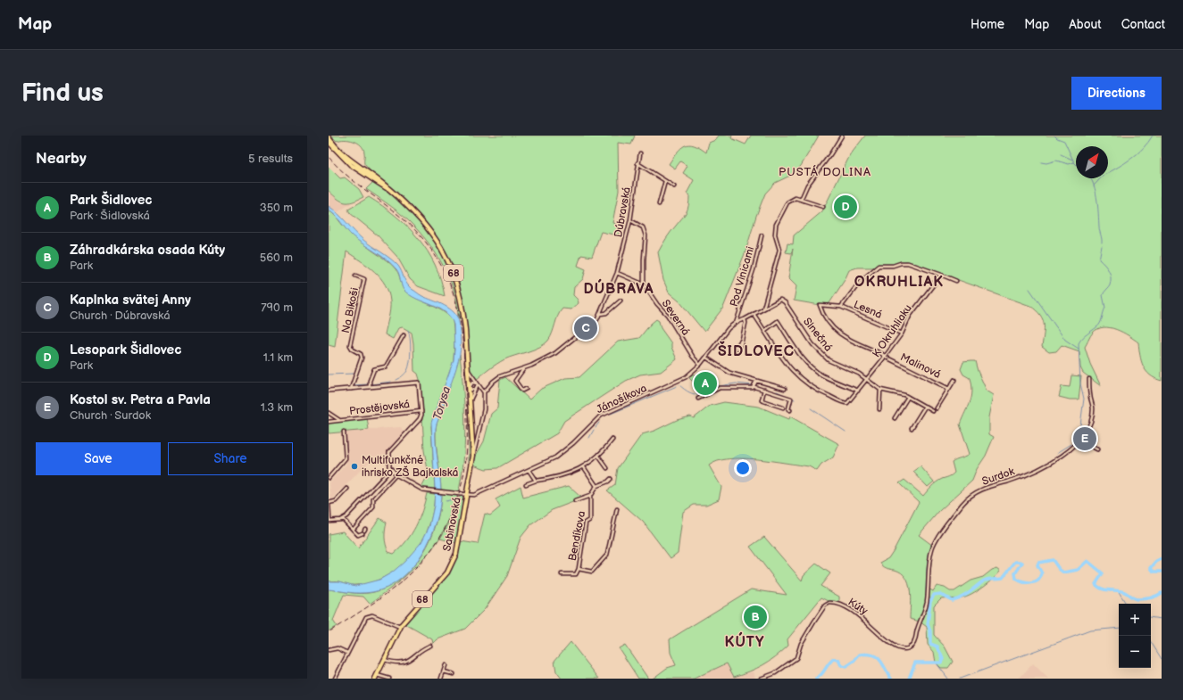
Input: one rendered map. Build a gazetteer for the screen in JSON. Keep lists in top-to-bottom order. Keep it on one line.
{"streets":{"main road":["68","Sabinovská"],"street":["Dúbravská","Pod Vinicami","Lesná","Na Bikoši","Severná","K Okruhliaku","Slnečná","Malinová","Jánošíkova","Prostějovská","Surdok","Bendíkova","Kúty"]},"crossings":[["68","Sabinovská"],["Pod Vinicami","Slnečná"],["Pod Vinicami","Jánošíkova"],["Lesná","K Okruhliaku"],["Lesná","Malinová"],["Na Bikoši","Prostějovská"],["Severná","Jánošíkova"],["K Okruhliaku","Slnečná"],["K Okruhliaku","Malinová"],["Slnečná","Jánošíkova"],["Surdok","Kúty"]],"districts":["PUSTÁ DOLINA","OKRUHLIAK","DÚBRAVA","ŠIDLOVEC","KÚTY"],"water":["Torysa"],"places":["Multifunkčné ihrisko ZŠ Bajkalská"],"north":"top right","page":{"header":"Map","nav":["Home","Map","About","Contact"],"buttons":["Directions",["Save","Share"]],"title":"Find us","heading":["Nearby","5 results"],"list":[{"mark":"A","name":"Park Šidlovec","note":"Park · Šidlovská","value":"350 m"},{"mark":"B","name":"Záhradkárska osada Kúty","note":"Park","value":"560 m"},{"mark":"C","name":"Kaplnka svätej Anny","note":"Church · Dúbravská","value":"790 m"},{"mark":"D","name":"Lesopark Šidlovec","note":"Park","value":"1.1 km"},{"mark":"E","name":"Kostol sv. Petra a Pavla","note":"Church · Surdok","value":"1.3 km"}],"pins":["D","C","A","E","B"],"map_buttons":["+","−"]}}
